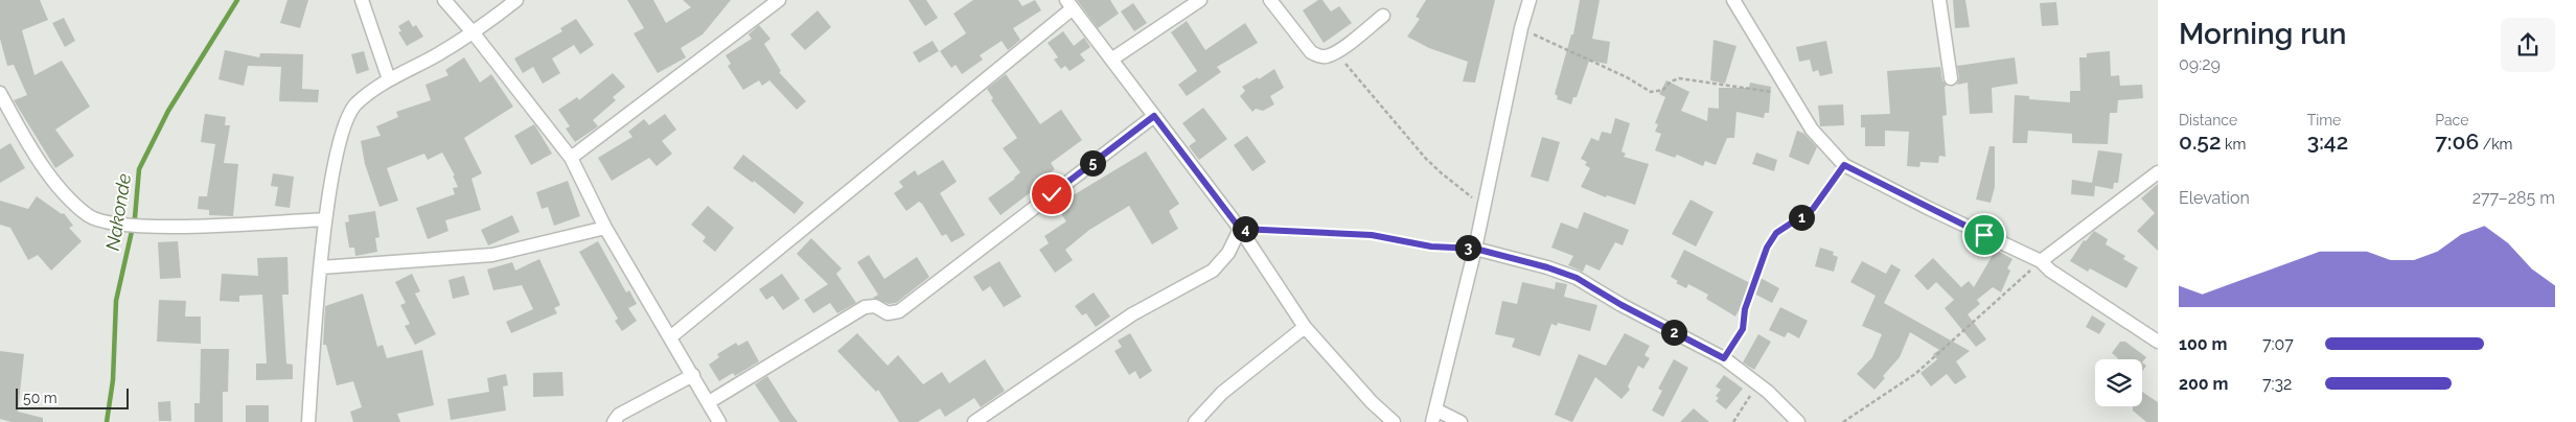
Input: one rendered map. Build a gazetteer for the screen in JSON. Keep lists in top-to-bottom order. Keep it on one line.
{"water":["Nakonde"],"scale_bar":"50 m","page":{"heading":["Morning run","09:29"],"stats":[["Distance","0.52 km"],["Time","3:42"],["Pace","7:06 /km"]],"pins":["5","1","4","3","2"],"chart":["Elevation","277–285 m"],"list":[{"name":"100 m","note":"7:07"},{"name":"200 m","note":"7:32"}],"scale":"50 m"}}
